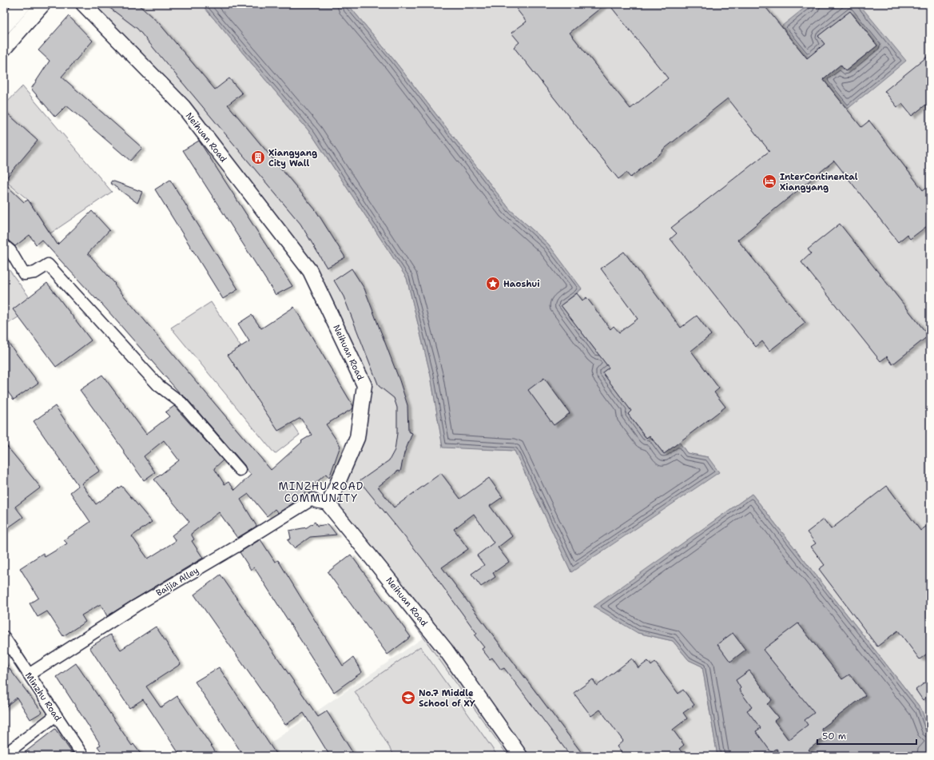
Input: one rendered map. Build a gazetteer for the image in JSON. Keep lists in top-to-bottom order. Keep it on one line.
{"streets":{"street":["Neihuan Road","Baijia Alley","Minzhu Road"]},"crossings":[["Neihuan Road","Baijia Alley"],["Baijia Alley","Minzhu Road"]],"districts":["MINZHU ROAD COMMUNITY"],"places":{"building":["Xiangyang City Wall"],"hotel":["InterContinental Xiangyang"],"place":["Haoshui"],"school or university":["No.7 Middle School of XY"]},"scale_bar":"50 m"}
